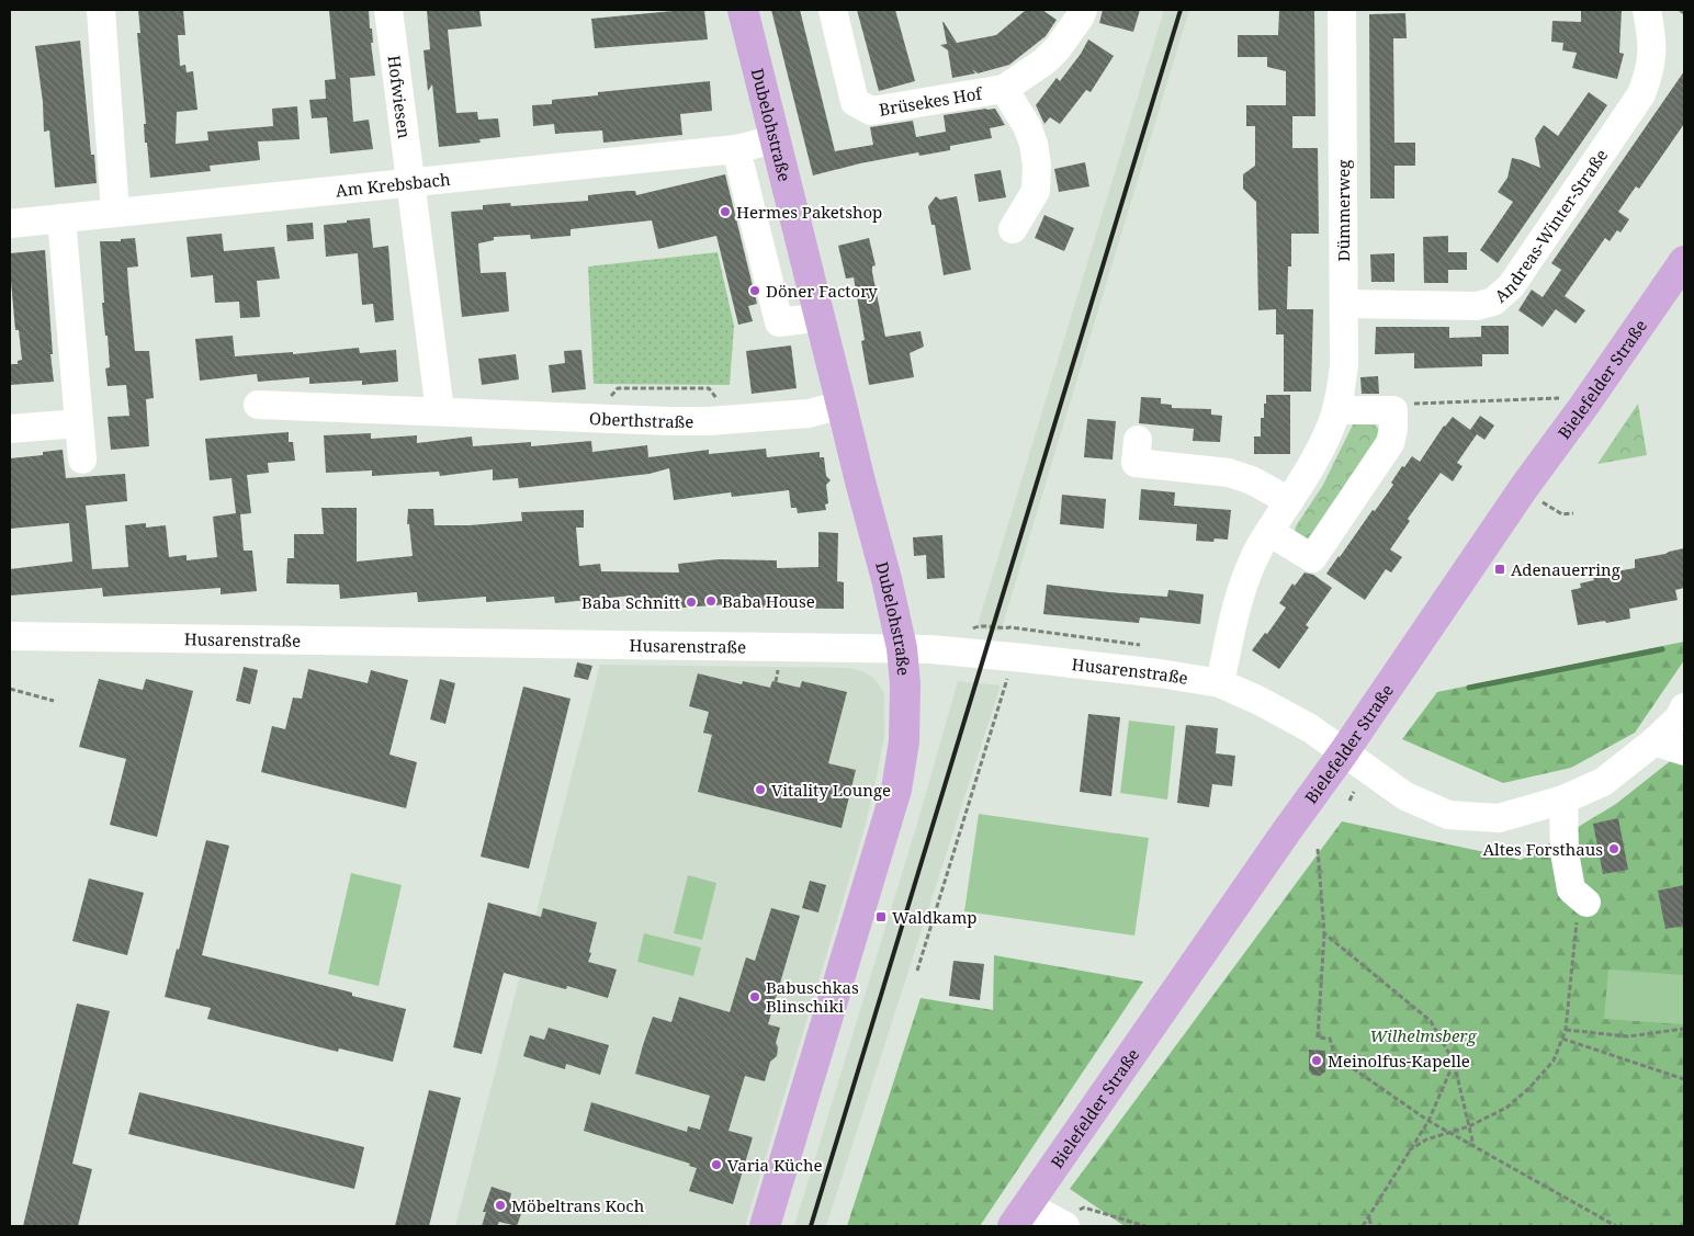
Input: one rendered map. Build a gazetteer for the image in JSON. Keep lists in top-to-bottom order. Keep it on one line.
{"streets":{"main road":["Dubelohstraße","Bielefelder Straße"],"street":["Hofwiesen","Brüsekes Hof","Am Krebsbach","Dümmerweg","Andreas-Winter-Straße","Oberthstraße","Husarenstraße"]},"crossings":[["Hofwiesen","Am Krebsbach"],["Dubelohstraße","Am Krebsbach"],["Dubelohstraße","Oberthstraße"],["Dubelohstraße","Husarenstraße"],["Dümmerweg","Andreas-Winter-Straße"],["Dümmerweg","Husarenstraße"],["Bielefelder Straße","Husarenstraße"]],"parks":["Wilhelmsberg"],"places":{"other":["Hermes Paketshop","Döner Factory","Baba House","Baba Schnitt","Vitality Lounge","Altes Forsthaus","Babuschkas Blinschiki","Meinolfus-Kapelle","Varia Küche","Möbeltrans Koch"],"transit":["Adenauerring","Waldkamp"]}}
